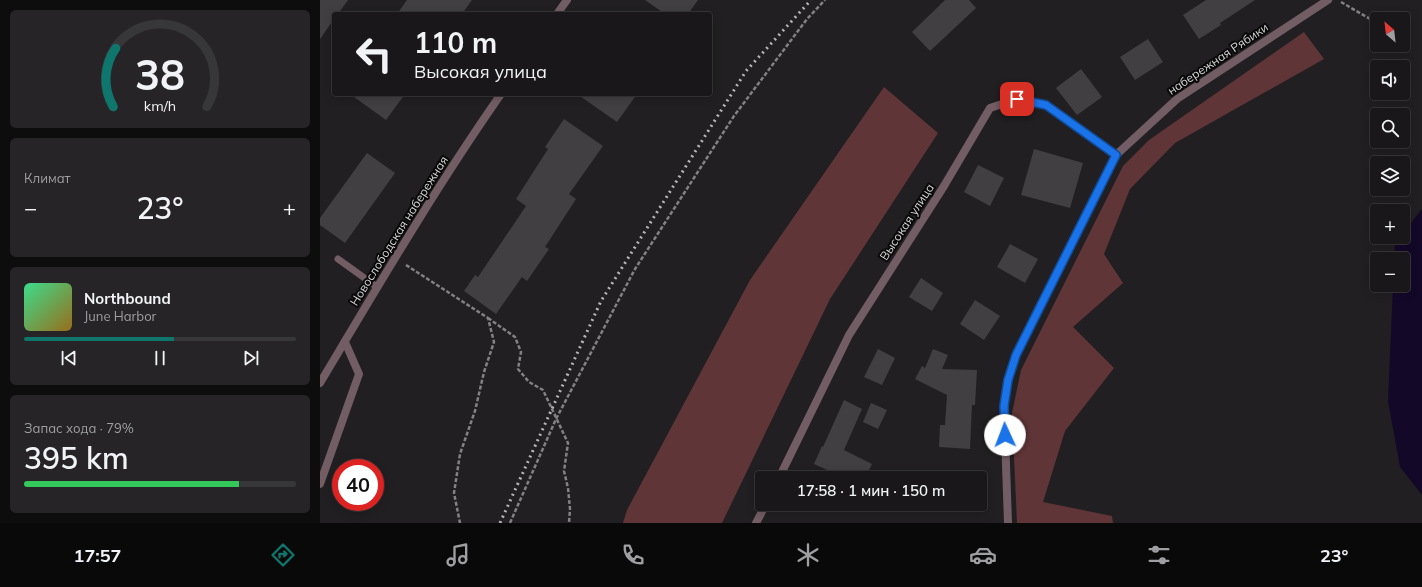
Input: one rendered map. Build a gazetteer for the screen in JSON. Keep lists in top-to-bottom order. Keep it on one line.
{"streets":{"street":["набережная Рябики","Высокая улица","Новослободская набережная"]},"crossings":[["набережная Рябики","Высокая улица"]],"north":"top left","page":{"map_buttons":["+","−"],"turn":["110 m","Высокая улица"],"tile":["Климат",["Запас хода · 79%","395 km"]],"heat":["−","23°","+"],"song":["Northbound","June Harbor"],"limit":"40","trip":"17:58 · 1 мин · 150 m","tabs":["17:57","23°"],"gauge":["38","km/h"]}}
